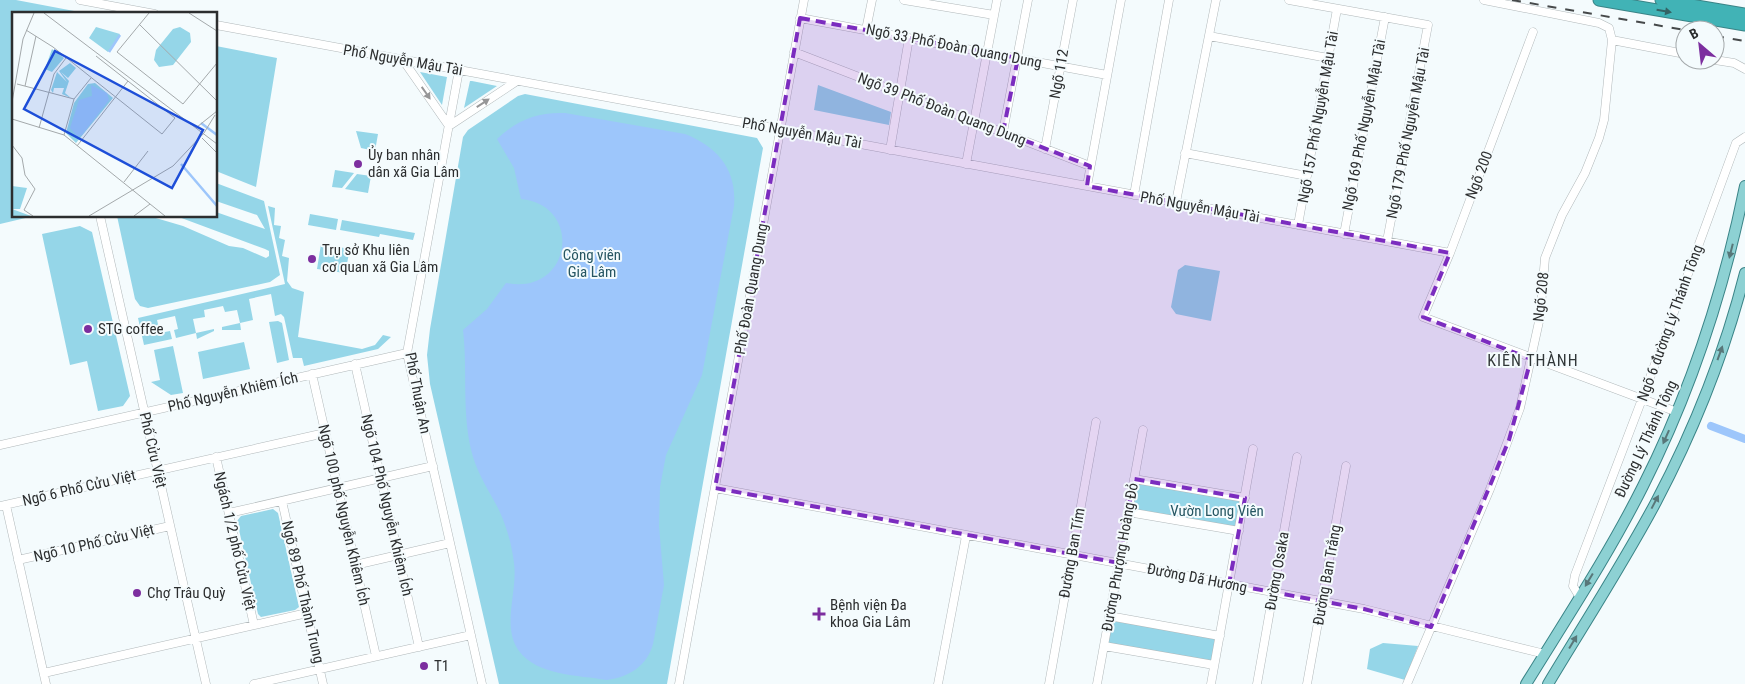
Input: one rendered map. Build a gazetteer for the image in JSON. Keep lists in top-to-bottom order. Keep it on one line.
{"streets":{"main road":["Đường Lý Thánh Tông"],"street":["Ngõ 33 Phố Đoàn Quang Dung","Phố Nguyễn Mậu Tài","Ngõ 112","Ngõ 39 Phố Đoàn Quang Dung","Ngõ 157 Phố Nguyễn Mậu Tài","Ngõ 169 Phố Nguyễn Mậu Tài","Ngõ 179 Phố Nguyễn Mậu Tài","Ngõ 200","Phố Đoàn Quang Dung","Ngõ 208","Ngõ 6 đường Lý Thánh Tông","Phố Nguyễn Khiêm Ích","Phố Thuận An","Phố Cửu Việt","Ngõ 6 Phố Cửu Việt","Ngõ 104 Phố Nguyễn Khiêm Ích","Ngõ 100 phố Nguyễn Khiêm Ích","Ngách 1/2 phố Cửu Việt","Ngõ 10 Phố Cửu Việt","Đường Ban Tím","Đường Phượng Hoàng Đỏ","Đường Osaka","Đường Ban Trắng","Đường Dã Hương","Ngõ 89 Phố Thành Trung"]},"crossings":[["Ngõ 33 Phố Đoàn Quang Dung","Ngõ 112"],["Ngõ 33 Phố Đoàn Quang Dung","Phố Đoàn Quang Dung"],["Phố Nguyễn Mậu Tài","Ngõ 157 Phố Nguyễn Mậu Tài"],["Phố Nguyễn Mậu Tài","Ngõ 169 Phố Nguyễn Mậu Tài"],["Phố Nguyễn Mậu Tài","Ngõ 179 Phố Nguyễn Mậu Tài"],["Phố Nguyễn Mậu Tài","Ngõ 200"],["Phố Nguyễn Mậu Tài","Phố Đoàn Quang Dung"],["Phố Nguyễn Mậu Tài","Phố Thuận An"],["Ngõ 112","Ngõ 39 Phố Đoàn Quang Dung"],["Ngõ 39 Phố Đoàn Quang Dung","Phố Đoàn Quang Dung"],["Ngõ 169 Phố Nguyễn Mậu Tài","Ngõ 179 Phố Nguyễn Mậu Tài"],["Ngõ 200","Ngõ 208"],["Phố Đoàn Quang Dung","Đường Dã Hương"],["Ngõ 208","Đường Dã Hương"],["Ngõ 6 đường Lý Thánh Tông","Đường Lý Thánh Tông"],["Phố Nguyễn Khiêm Ích","Phố Thuận An"],["Phố Nguyễn Khiêm Ích","Phố Cửu Việt"],["Phố Nguyễn Khiêm Ích","Ngõ 104 Phố Nguyễn Khiêm Ích"],["Phố Nguyễn Khiêm Ích","Ngõ 100 phố Nguyễn Khiêm Ích"],["Đường Lý Thánh Tông","Đường Dã Hương"],["Phố Cửu Việt","Ngõ 6 Phố Cửu Việt"],["Phố Cửu Việt","Ngõ 10 Phố Cửu Việt"],["Ngõ 6 Phố Cửu Việt","Ngõ 100 phố Nguyễn Khiêm Ích"],["Ngõ 6 Phố Cửu Việt","Ngách 1/2 phố Cửu Việt"],["Đường Ban Tím","Đường Dã Hương"],["Đường Phượng Hoàng Đỏ","Đường Dã Hương"],["Đường Osaka","Đường Dã Hương"],["Đường Ban Trắng","Đường Dã Hương"]],"districts":["KIÊN THÀNH"],"parks":["Công viên Gia Lâm","Vườn Long Viên"],"places":{"other":["Ủy ban nhân dân xã Gia Lâm","Trụ sở Khu liên cơ quan xã Gia Lâm","STG coffee","Chợ Trâu Quỳ","T1"],"health":["Bệnh viện Đa khoa Gia Lâm"]},"north":"top left"}
